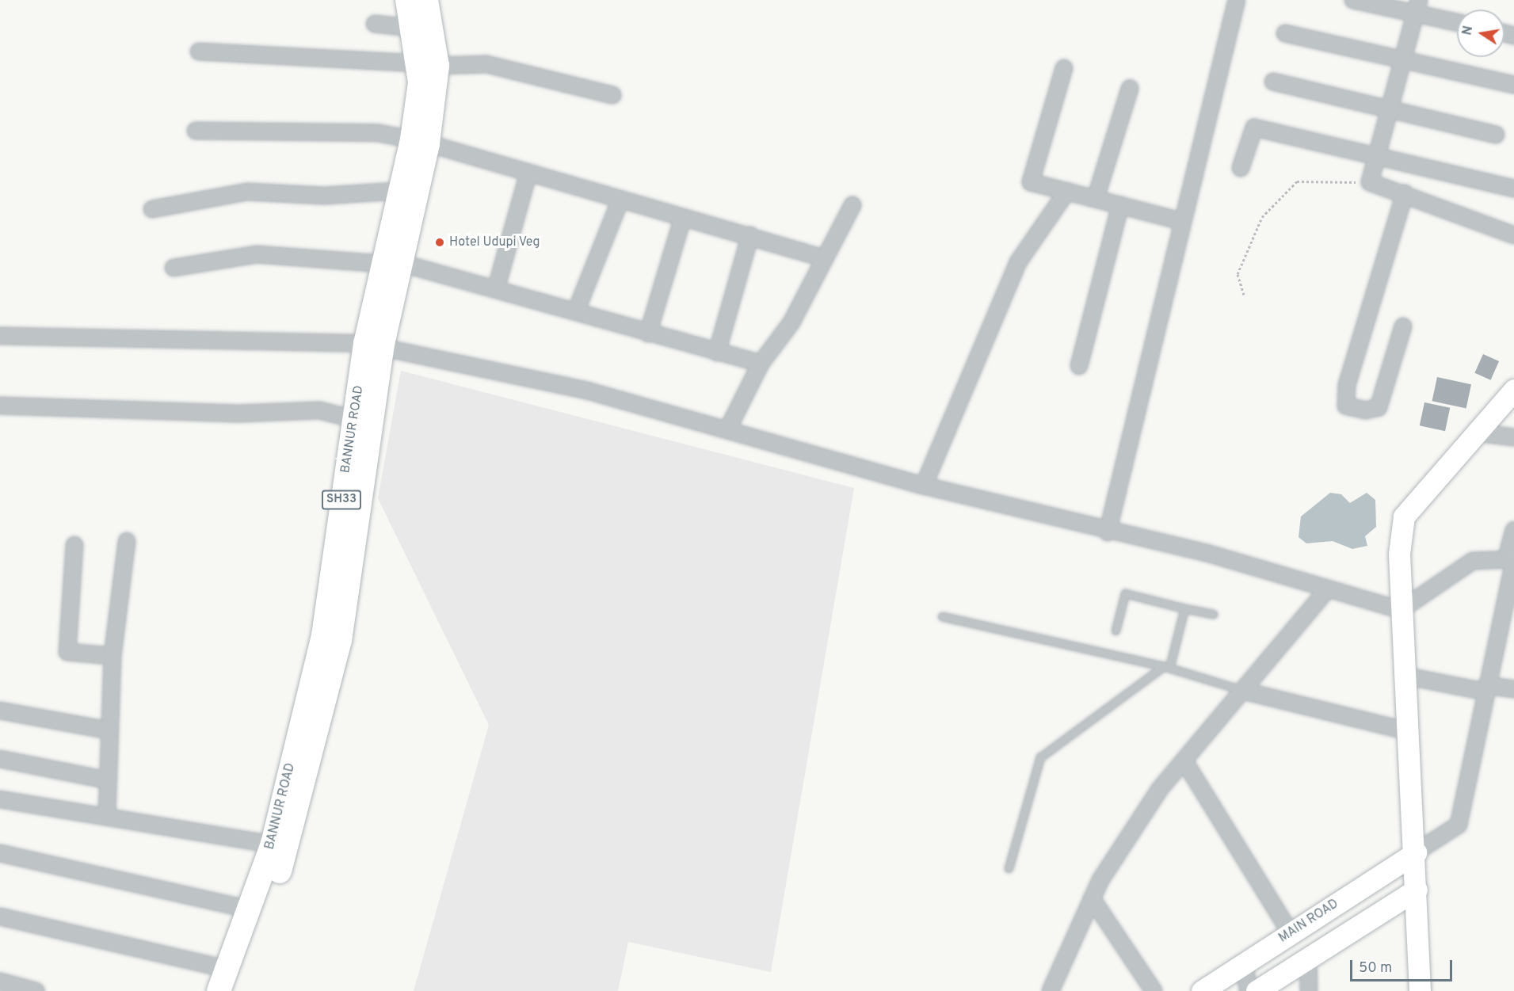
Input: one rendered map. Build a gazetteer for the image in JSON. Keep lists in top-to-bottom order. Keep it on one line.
{"streets":{"main road":["BANNUR ROAD","SH33"],"street":["MAIN ROAD"]},"places":["Hotel Udupi Veg"],"scale_bar":"50 m","north":"left"}
